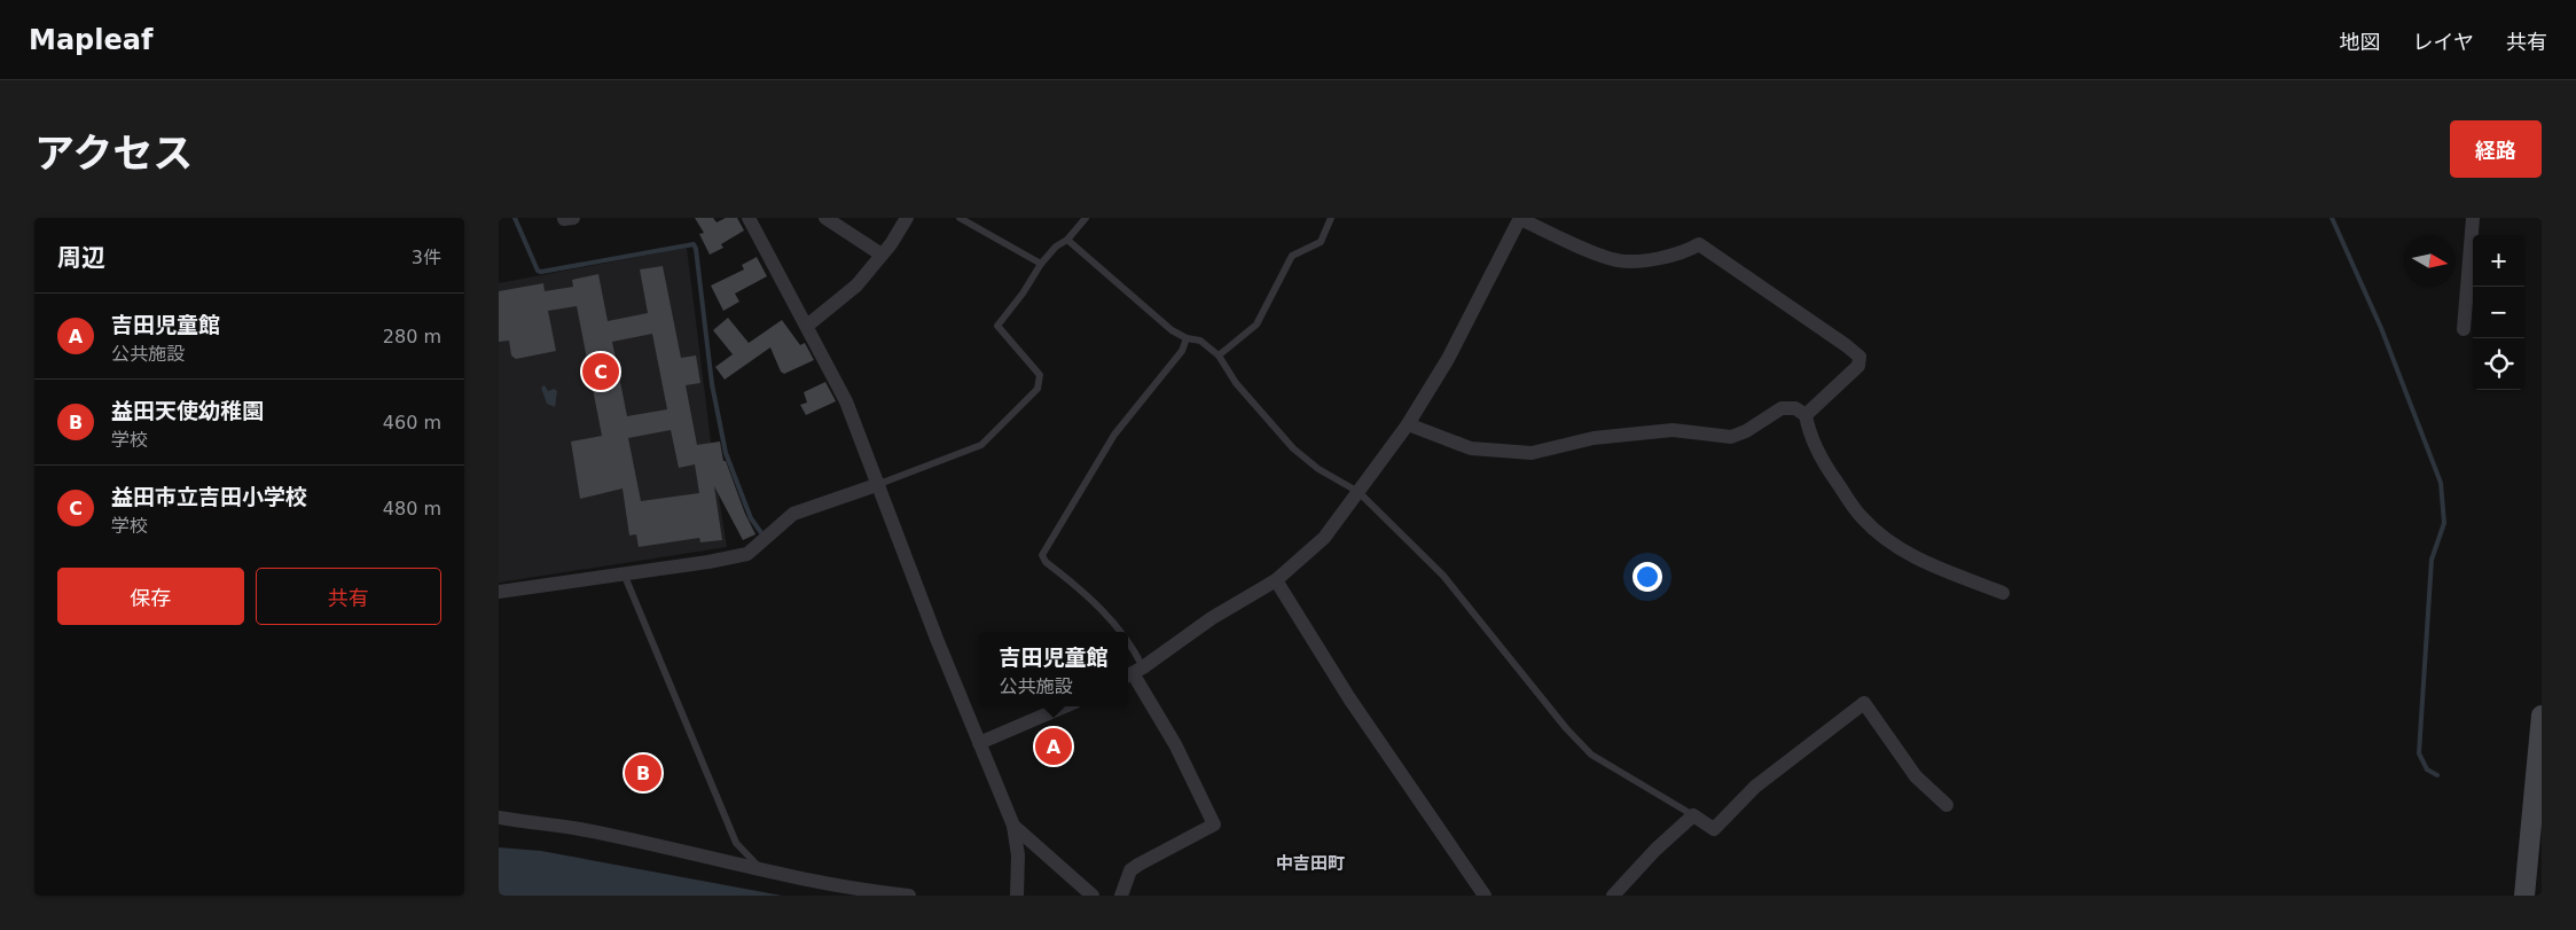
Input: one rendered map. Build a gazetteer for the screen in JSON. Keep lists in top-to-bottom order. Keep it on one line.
{"districts":["中吉田町"],"north":"right","page":{"header":"Mapleaf","nav":["地図","レイヤ","共有"],"title":"アクセス","buttons":["経路",["保存","共有"]],"heading":["周辺","3件"],"map_buttons":["+","−"],"list":[{"mark":"A","name":"吉田児童館","note":"公共施設","value":"280 m"},{"mark":"B","name":"益田天使幼稚園","note":"学校","value":"460 m"},{"mark":"C","name":"益田市立吉田小学校","note":"学校","value":"480 m"}],"pins":["C","A","B"],"popup":["吉田児童館","公共施設"]}}
